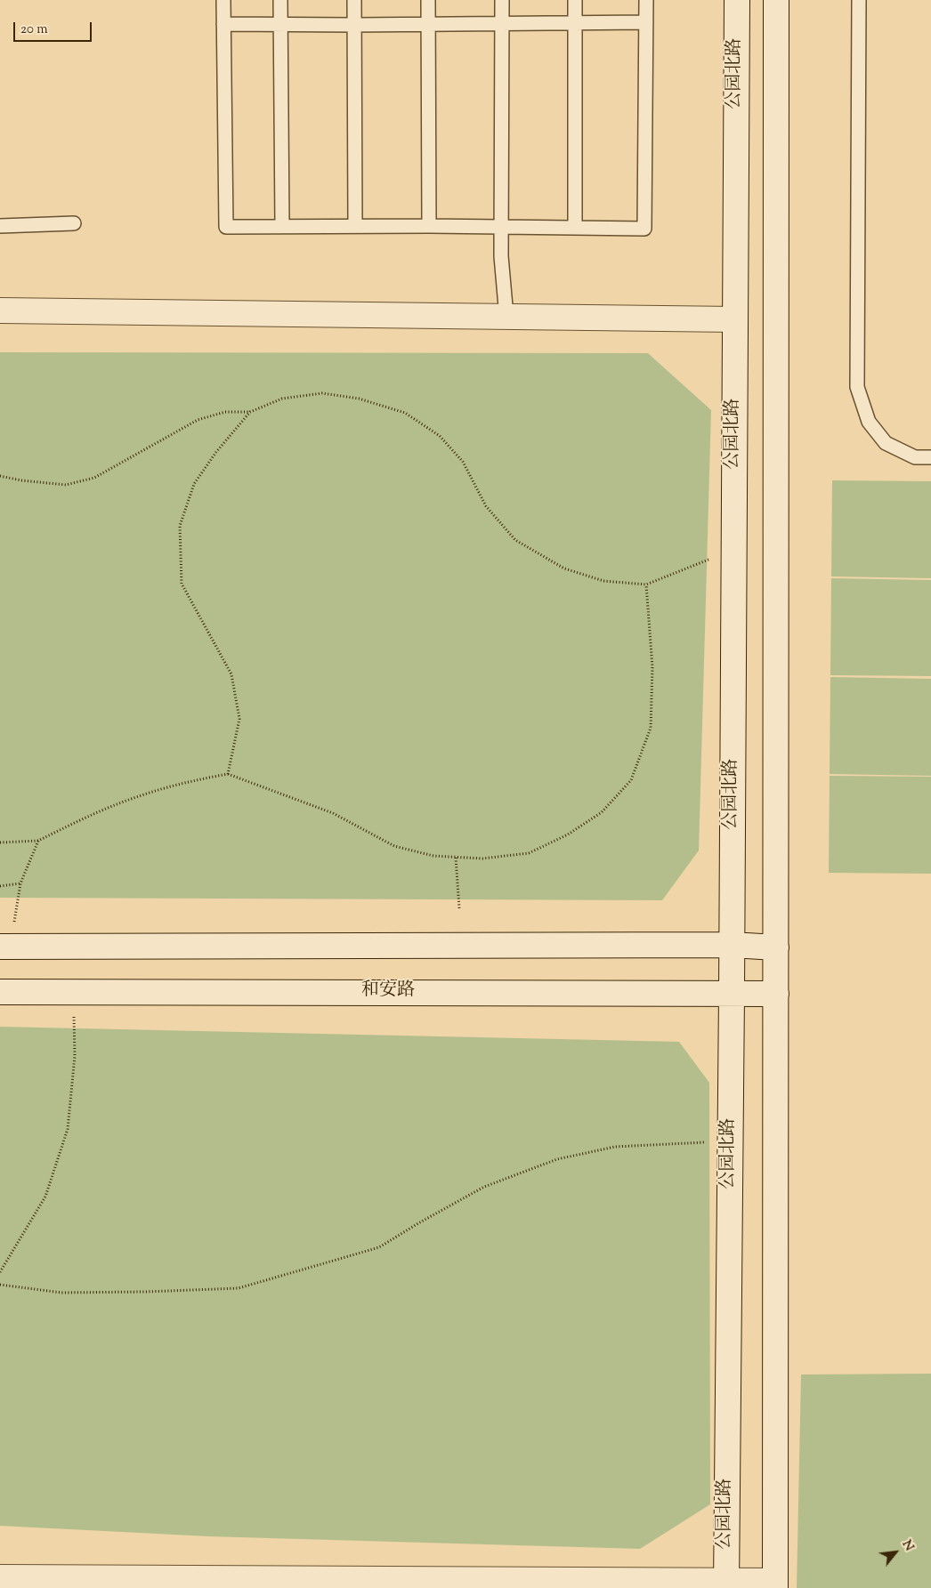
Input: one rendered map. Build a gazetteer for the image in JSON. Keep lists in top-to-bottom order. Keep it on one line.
{"streets":{"main road":["公园北路","和安路"]},"crossings":[["公园北路","和安路"]],"scale_bar":"20 m","north":"top right"}
